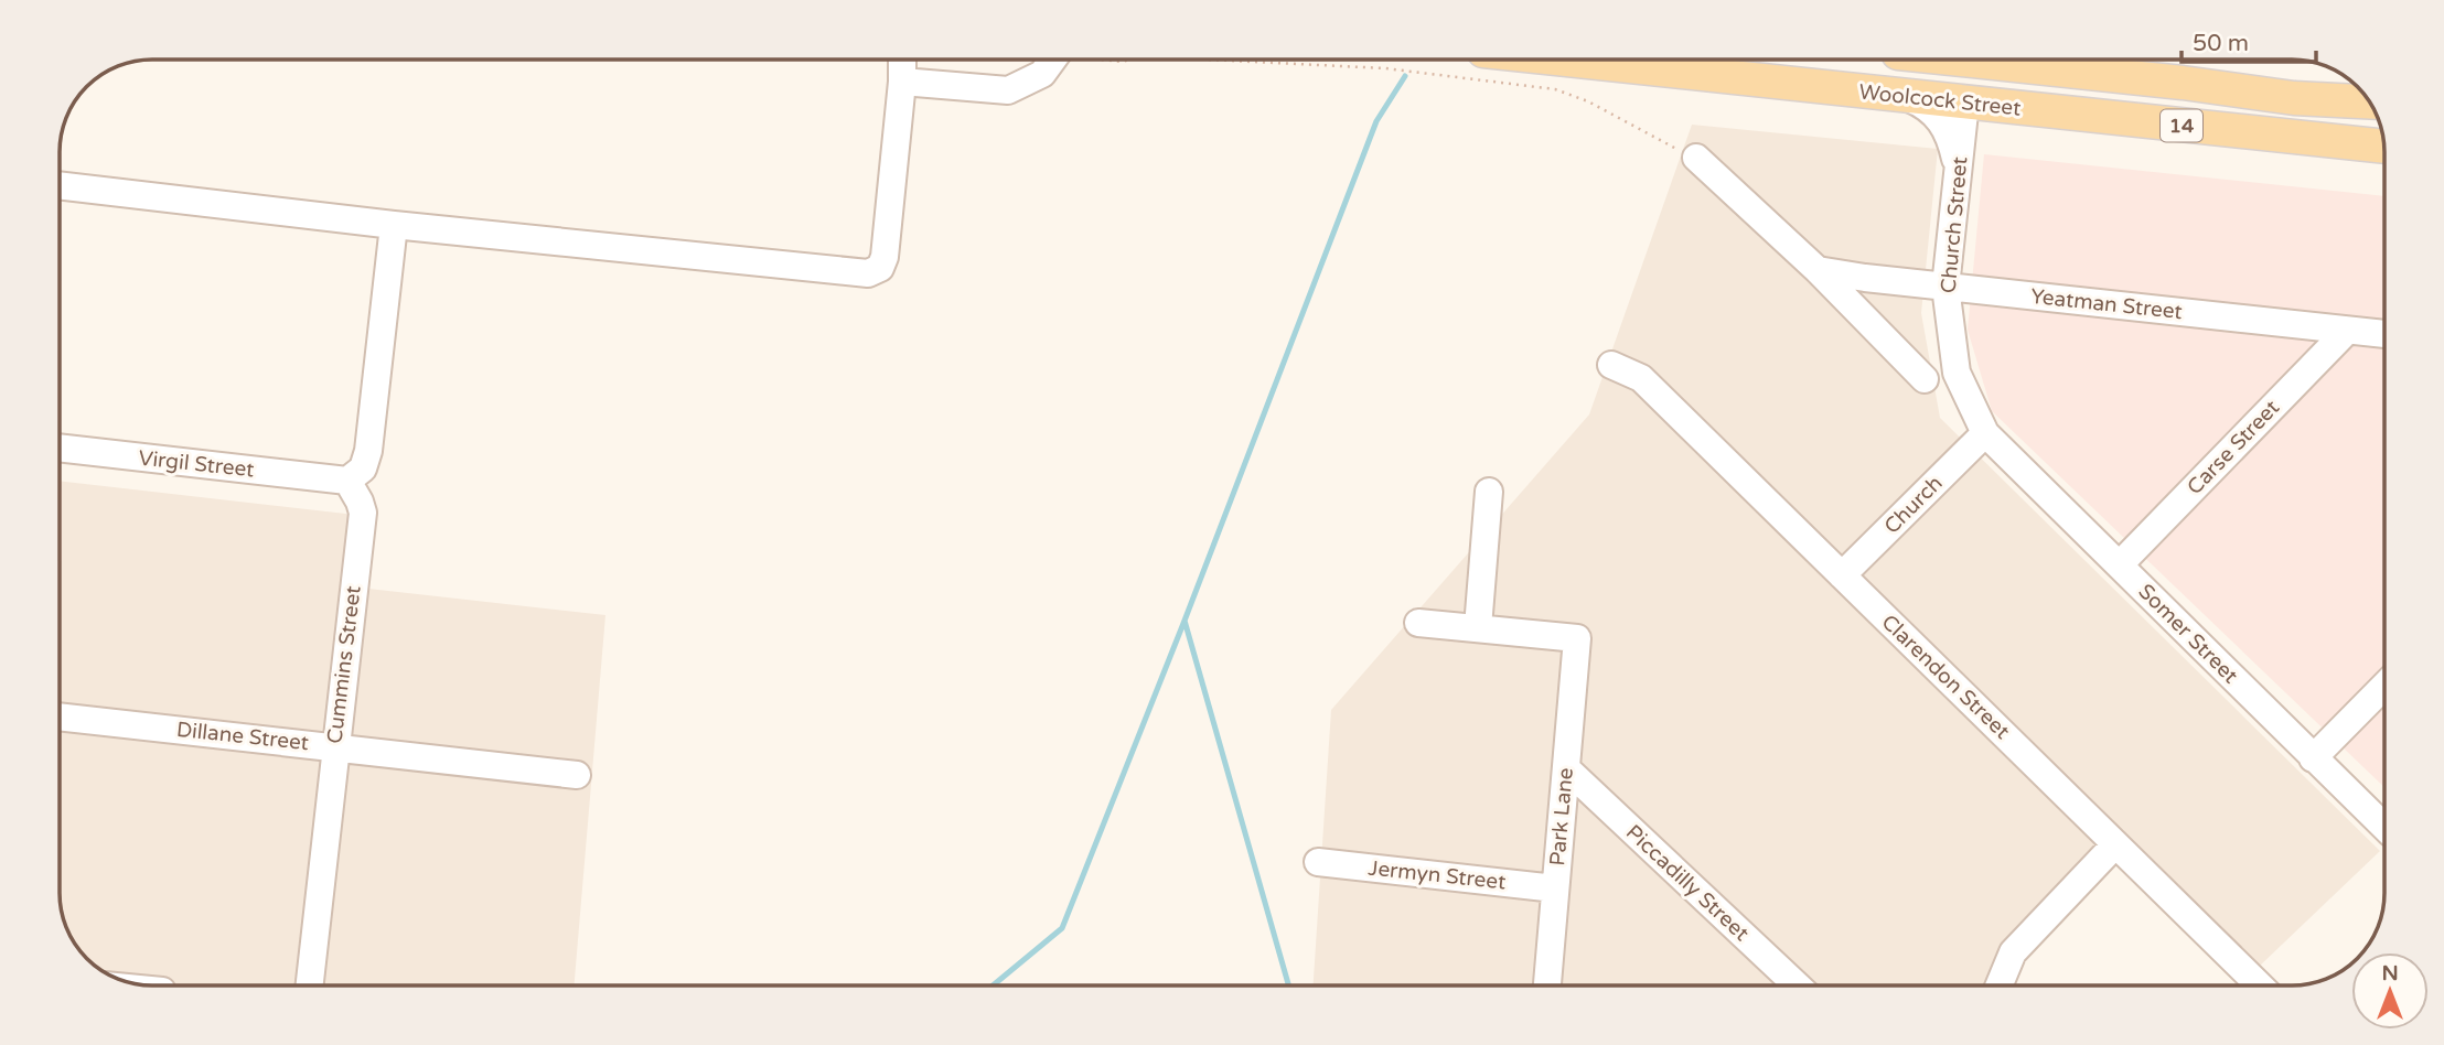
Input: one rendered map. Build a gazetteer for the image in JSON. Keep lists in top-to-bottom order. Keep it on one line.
{"streets":{"main road":["Woolcock Street","14"],"street":["Church Street","Yeatman Street","Carse Street","Virgil Street","Church","Somer Street","Cummins Street","Clarendon Street","Dillane Street","Park Lane","Jermyn Street","Piccadilly Street"]},"crossings":[["Woolcock Street","Church Street"],["Church Street","Yeatman Street"],["Church Street","Church"],["Church Street","Somer Street"],["Yeatman Street","Carse Street"],["Carse Street","Somer Street"],["Virgil Street","Cummins Street"],["Church","Somer Street"],["Church","Clarendon Street"],["Cummins Street","Dillane Street"],["Park Lane","Jermyn Street"],["Park Lane","Piccadilly Street"]],"scale_bar":"50 m","north":"top"}
